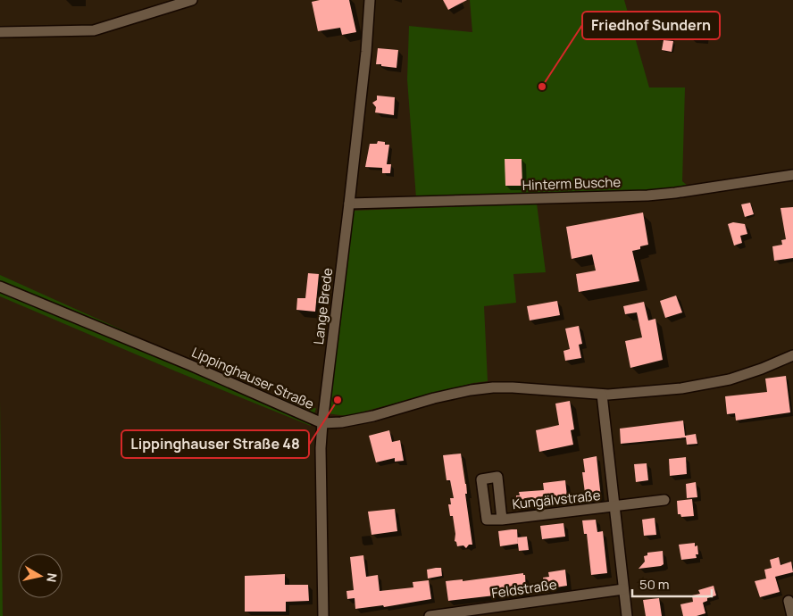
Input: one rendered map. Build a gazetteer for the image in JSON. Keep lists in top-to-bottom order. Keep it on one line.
{"streets":{"street":["Hinterm Busche","Lange Brede","Lippinghauser Straße","Kungälvstraße","Feldstraße"]},"crossings":[["Hinterm Busche","Lange Brede"],["Lange Brede","Lippinghauser Straße"]],"places":["Friedhof Sundern","Lippinghauser Straße 48"],"scale_bar":"50 m","north":"right"}
